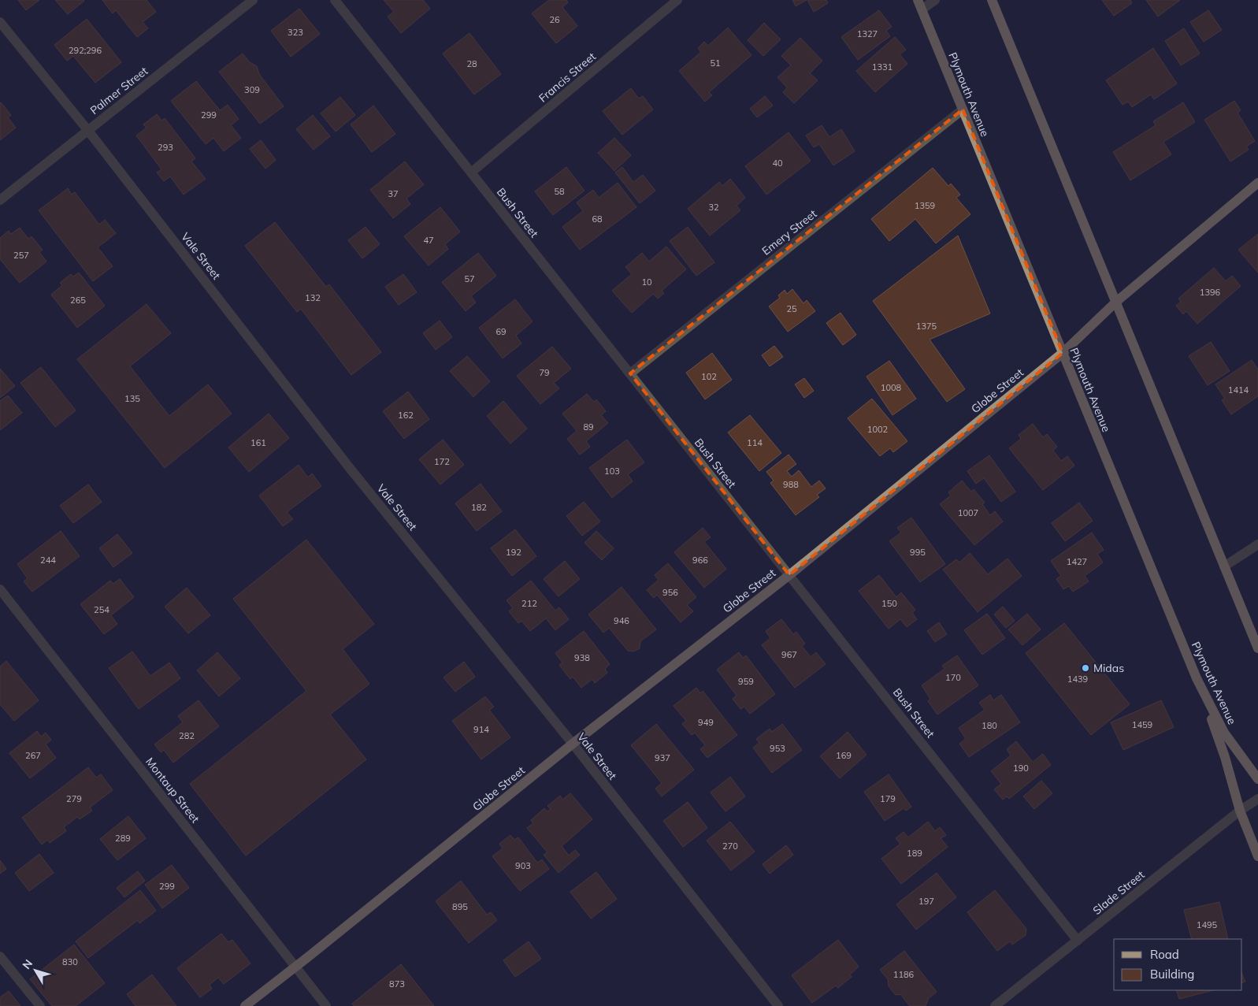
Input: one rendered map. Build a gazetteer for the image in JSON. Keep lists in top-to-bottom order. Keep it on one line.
{"streets":{"main road":["Plymouth Avenue","Globe Street"],"street":["Francis Street","Palmer Street","Bush Street","Emery Street","Vale Street","Montaup Street","Slade Street"]},"crossings":[["Francis Street","Bush Street"],["Palmer Street","Vale Street"],["Plymouth Avenue","Emery Street"],["Plymouth Avenue","Globe Street"],["Bush Street","Emery Street"],["Bush Street","Globe Street"],["Bush Street","Slade Street"],["Vale Street","Globe Street"],["Globe Street","Montaup Street"]],"places":["Midas"],"house_numbers":["26","323","1327","292;296","51","28","1331","309","299","293","40","58","37","1359","32","68","47","257","57","10","1396","132","265","25","1375","69","79","102","1008","1414","135","162","89","1002","161","114","172","103","988","182","1007","192","995","244","966","1427","956","212","150","254","946","967","938","170","1439","959","949","1459","180","914","282","953","267","169","937","190","279","179","289","270","189","903","299","197","895","1495","830","1186","873"],"legend":["Road","Building"],"north":"top left"}
